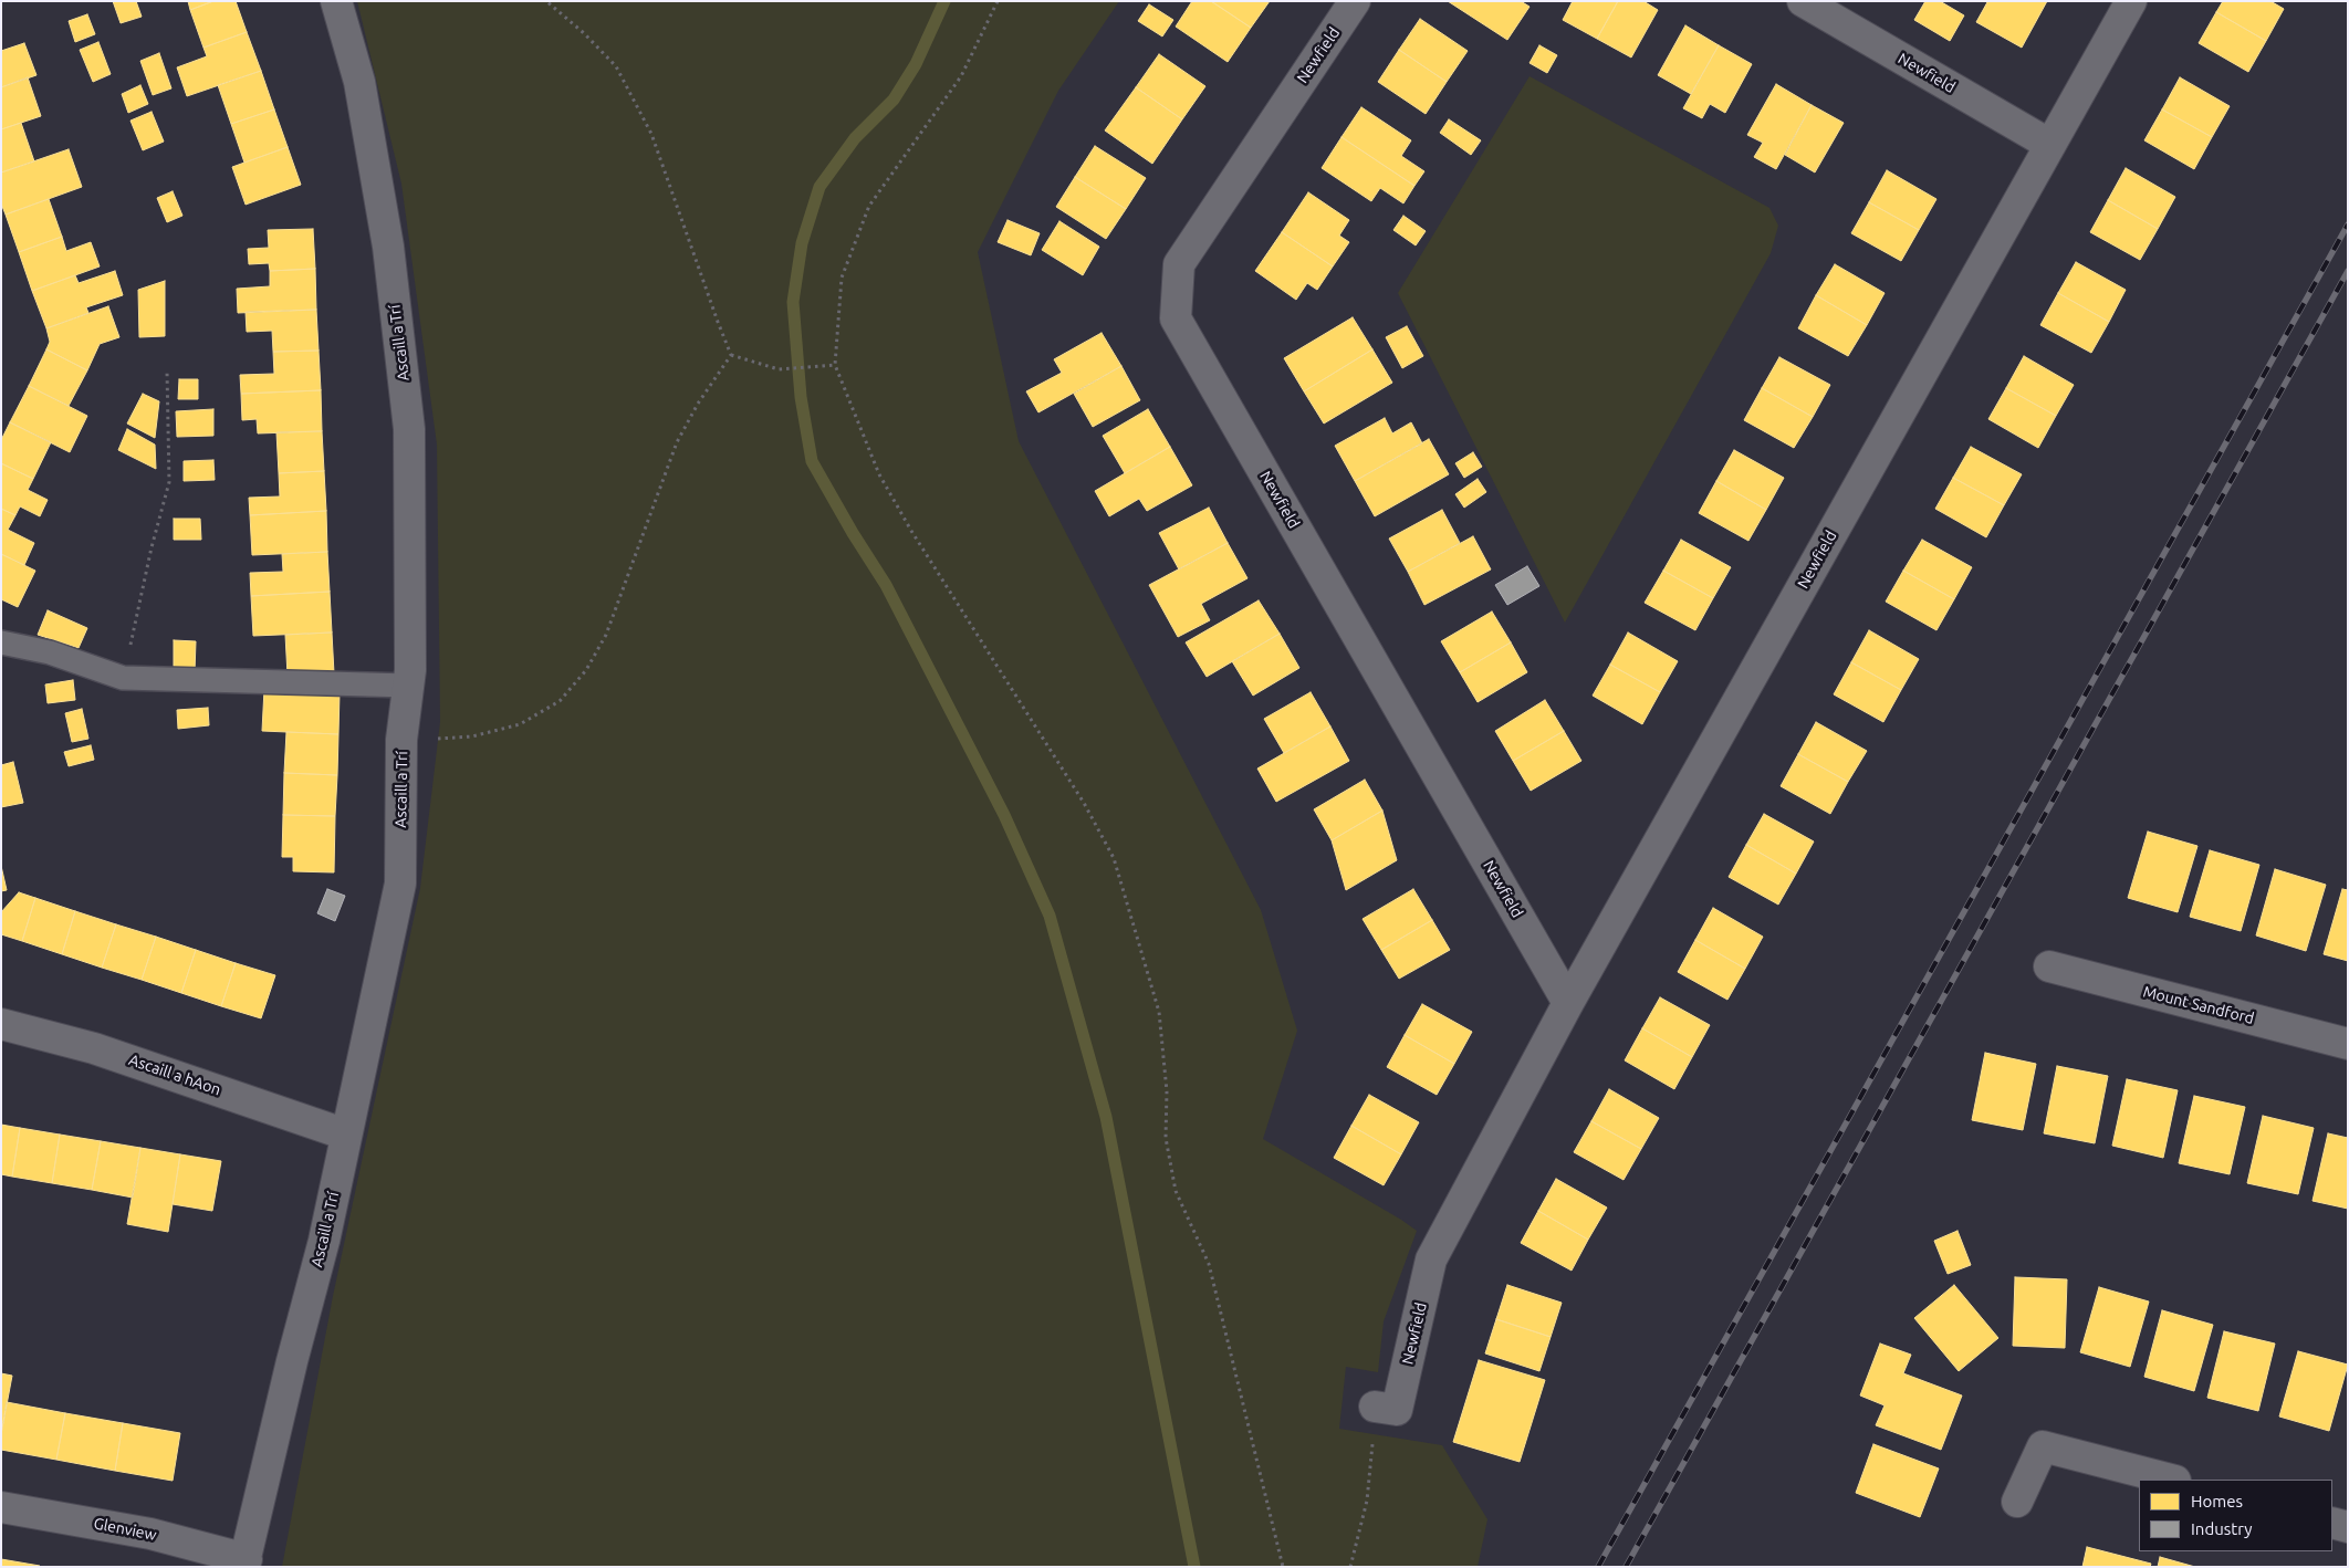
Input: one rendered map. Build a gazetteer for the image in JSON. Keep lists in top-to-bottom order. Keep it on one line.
{"streets":{"street":["Newfield","Ascaill a Trí","Mount Sandford","Ascaill a hAon","Glenview"]},"crossings":[["Ascaill a Trí","Ascaill a hAon"],["Ascaill a Trí","Glenview"]],"legend":["Homes","Industry"]}
